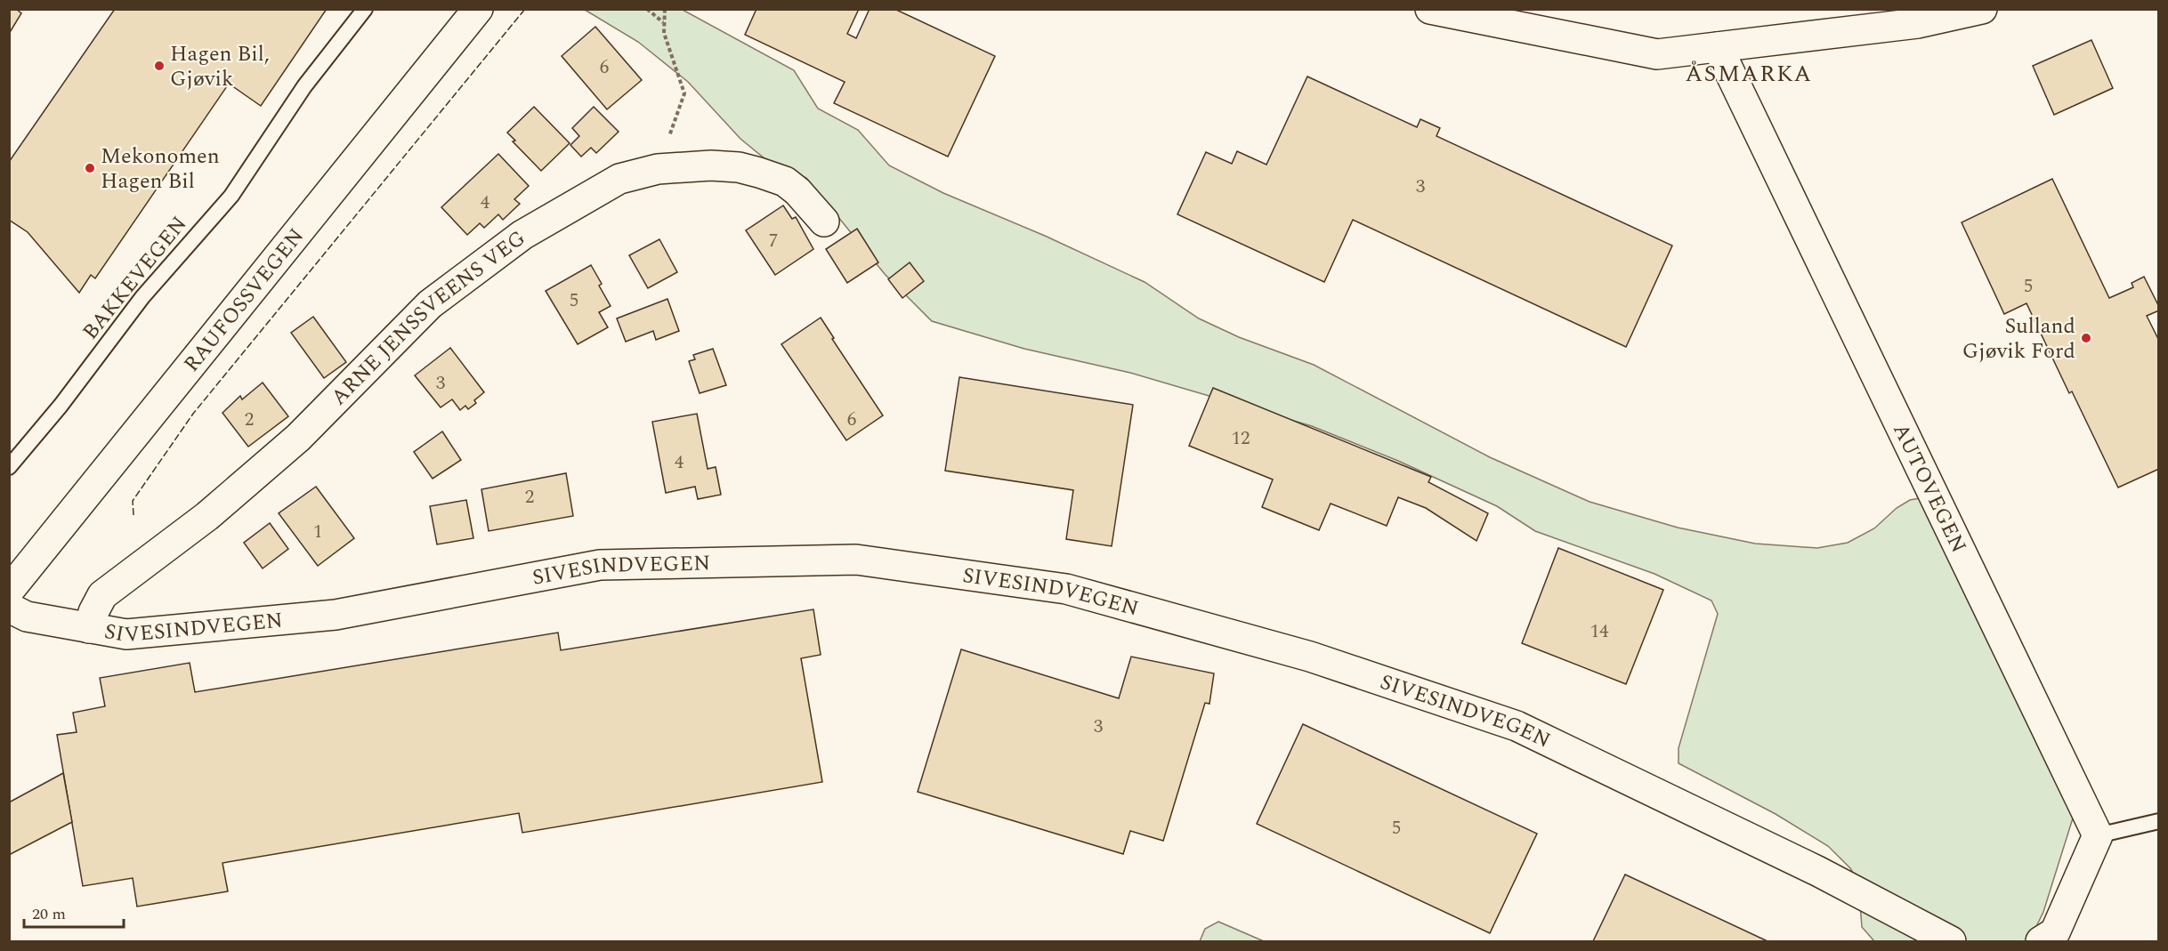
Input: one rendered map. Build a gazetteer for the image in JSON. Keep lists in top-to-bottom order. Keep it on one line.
{"streets":{"street":["RAUFOSSVEGEN","ARNE JENSSVEENS VEG","AUTOVEGEN","SIVESINDVEGEN"],"lane":["BAKKEVEGEN"]},"crossings":[["RAUFOSSVEGEN","SIVESINDVEGEN"],["ARNE JENSSVEENS VEG","SIVESINDVEGEN"]],"districts":["ÅSMARKA"],"places":["Hagen Bil, Gjøvik","Mekonomen Hagen Bil","Sulland Gjøvik Ford"],"house_numbers":["6","3","4","7","5","5","3","2","6","12","4","2","1","14","3","5"],"scale_bar":"20 m"}
